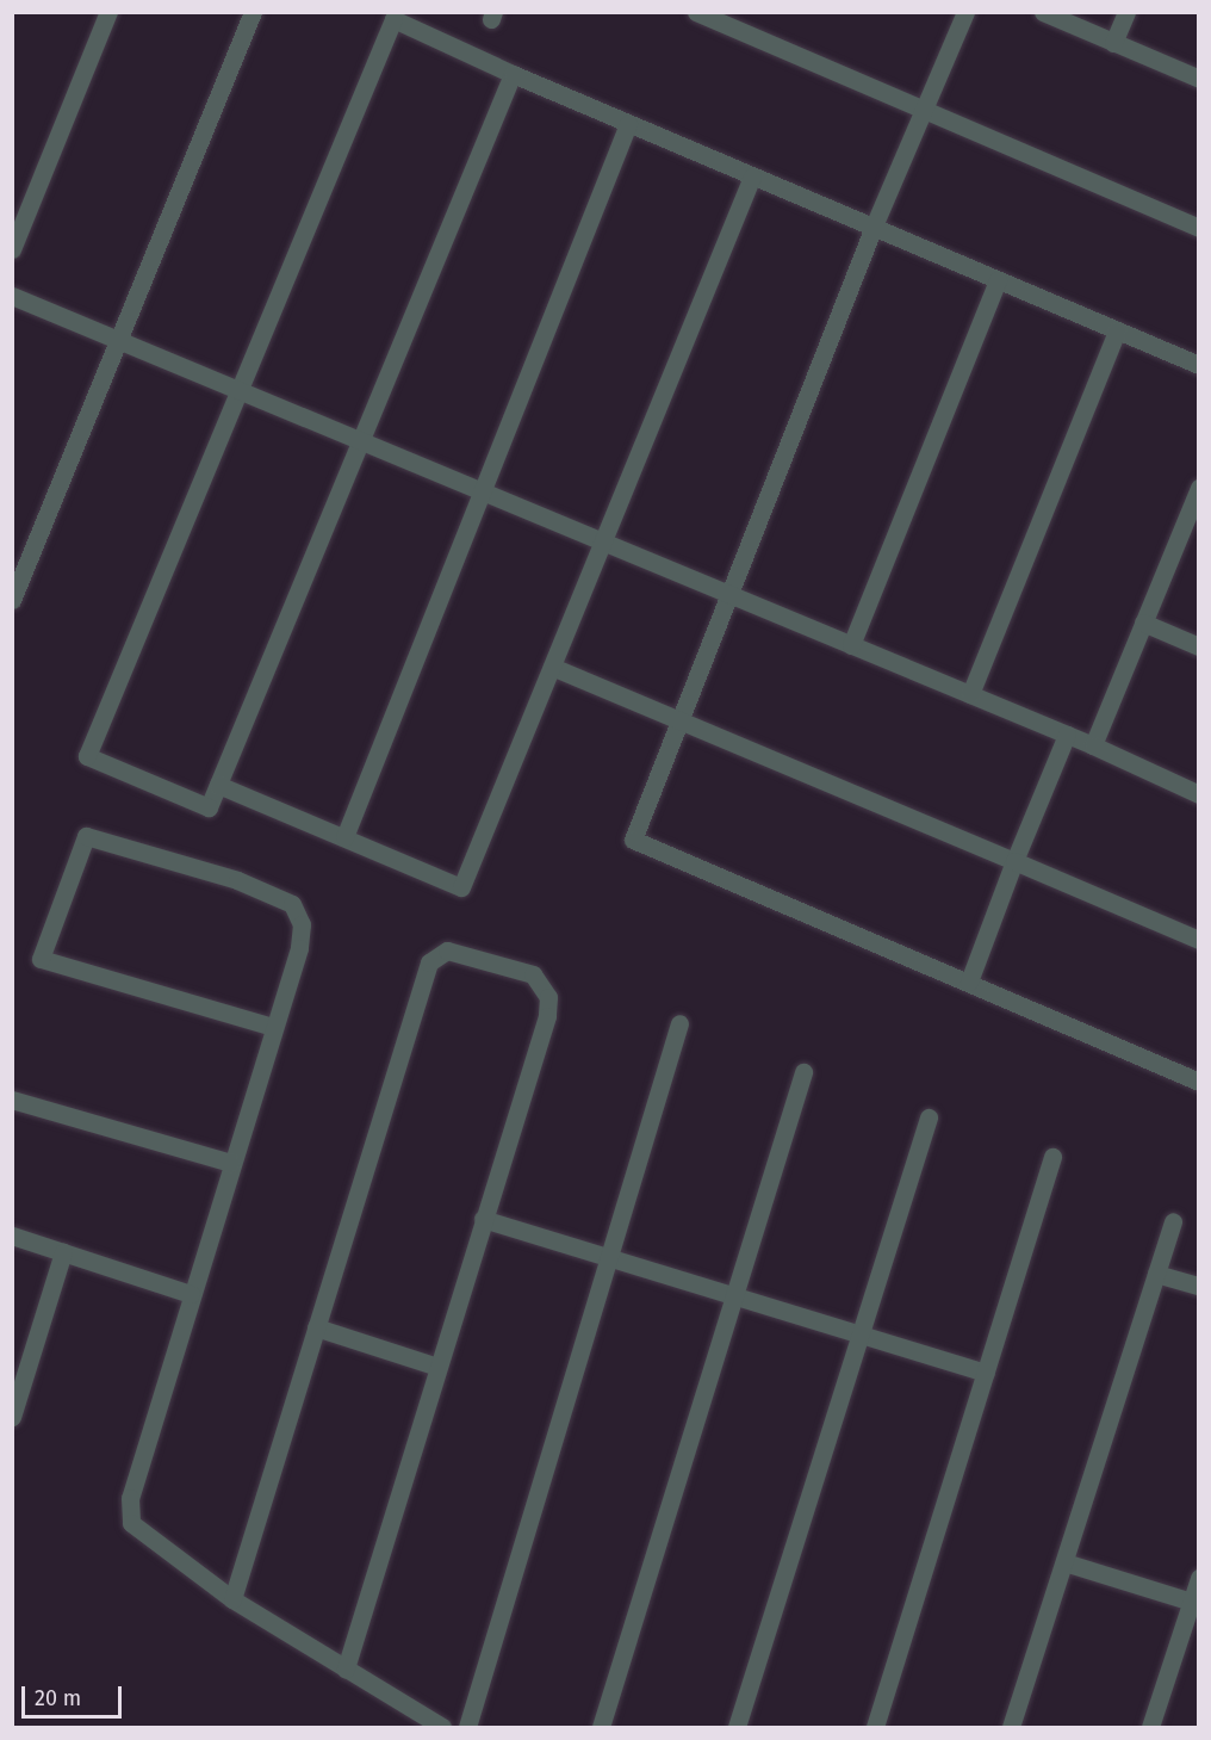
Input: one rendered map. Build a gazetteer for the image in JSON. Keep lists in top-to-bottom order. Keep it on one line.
{"scale_bar":"20 m"}
